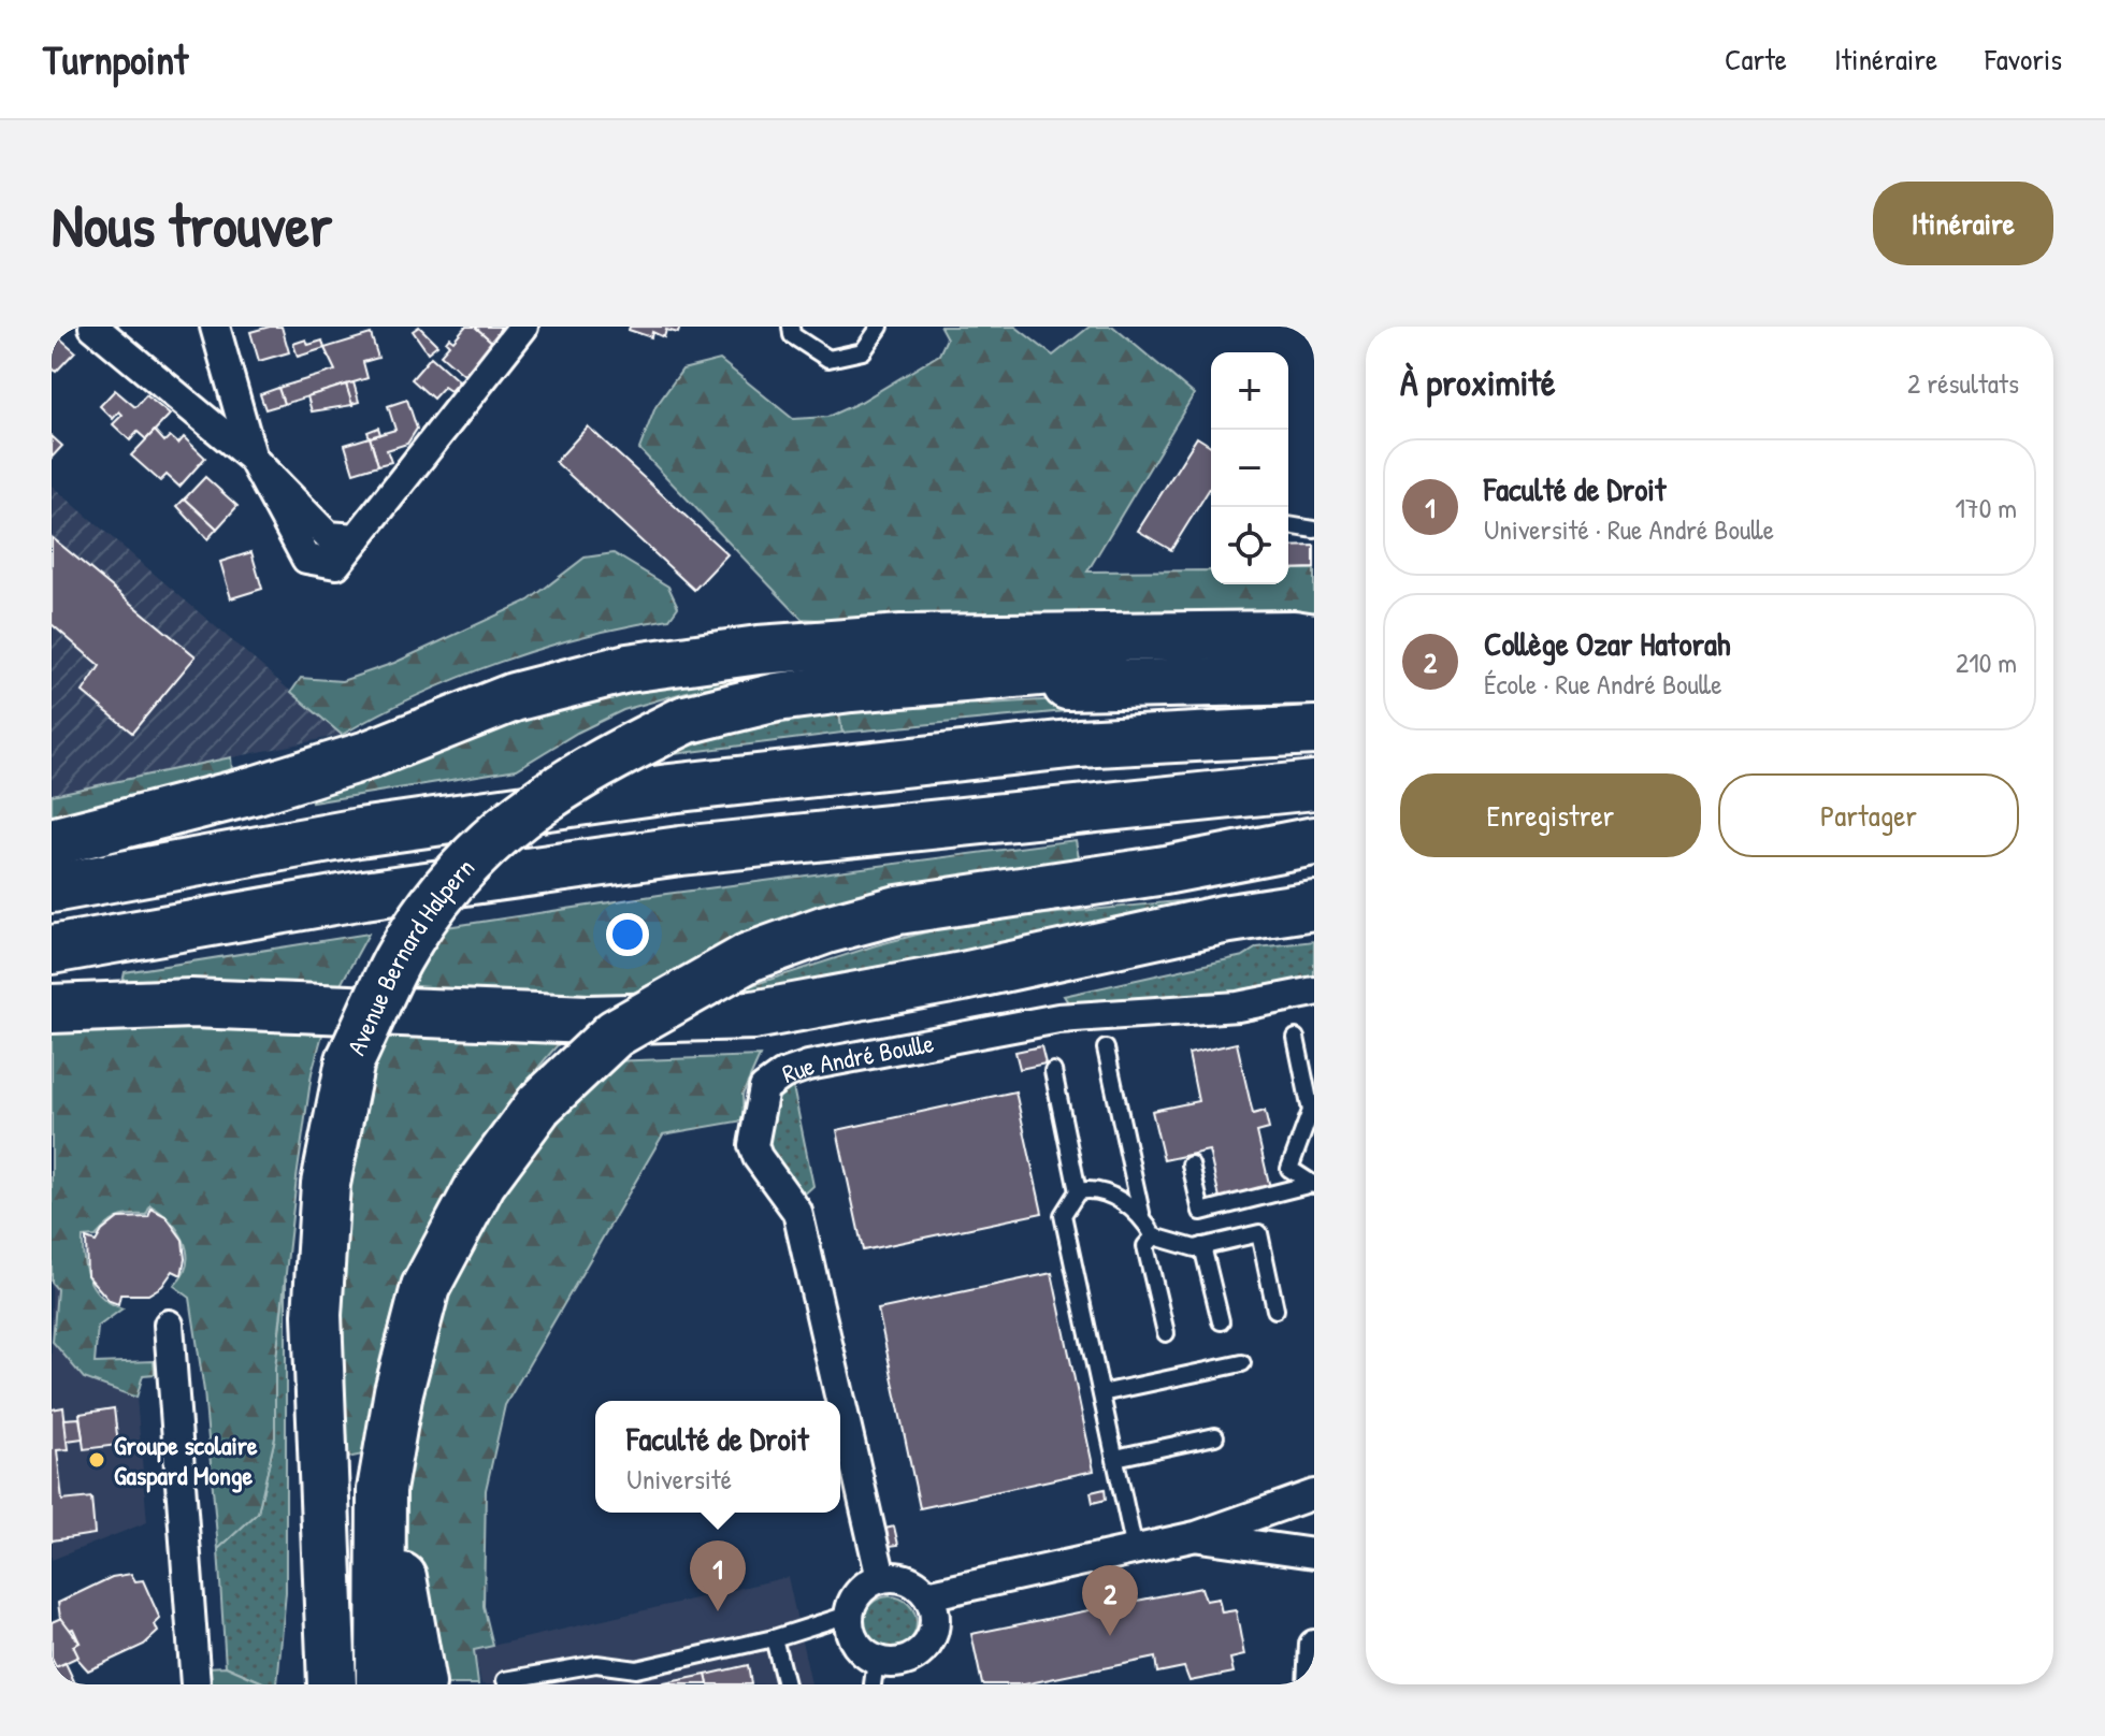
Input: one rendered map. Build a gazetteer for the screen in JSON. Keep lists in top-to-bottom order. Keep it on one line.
{"streets":{"highway":["Avenue Bernard Halpern"],"street":["Rue André Boulle"]},"places":["Groupe scolaire Gaspard Monge"],"page":{"header":"Turnpoint","nav":["Carte","Itinéraire","Favoris"],"buttons":["Itinéraire",["Enregistrer","Partager"]],"title":"Nous trouver","heading":["À proximité","2 résultats"],"map_buttons":["+","−"],"list":[{"mark":"1","name":"Faculté de Droit","note":"Université · Rue André Boulle","value":"170 m"},{"mark":"2","name":"Collège Ozar Hatorah","note":"École · Rue André Boulle","value":"210 m"}],"popup":["Faculté de Droit","Université"],"pins":["1","2"]}}
